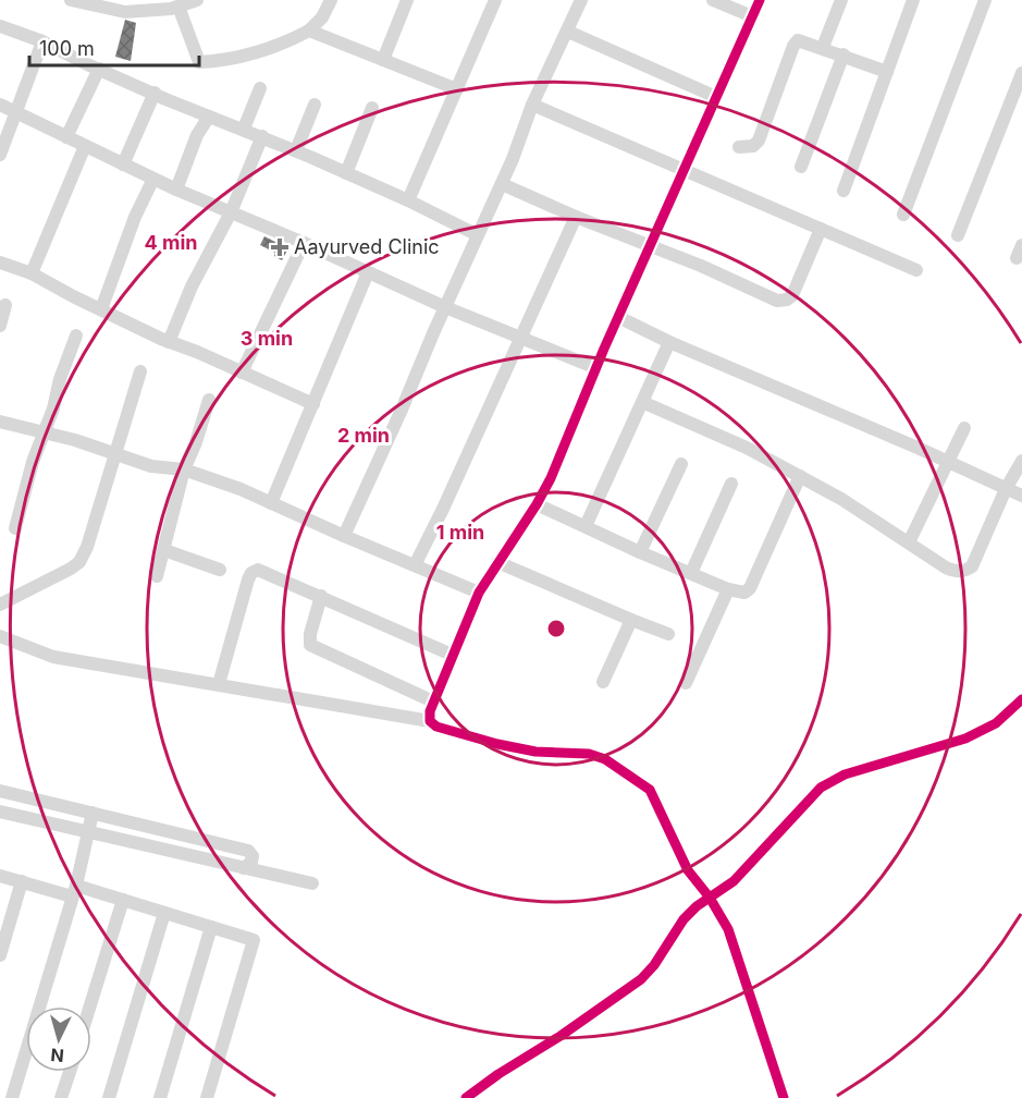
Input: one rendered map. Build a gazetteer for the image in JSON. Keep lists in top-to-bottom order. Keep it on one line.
{"places":{"health":["Aayurved Clinic"]},"scale_bar":"100 m","north":"bottom","rings":["4 min","3 min","2 min","1 min"]}
